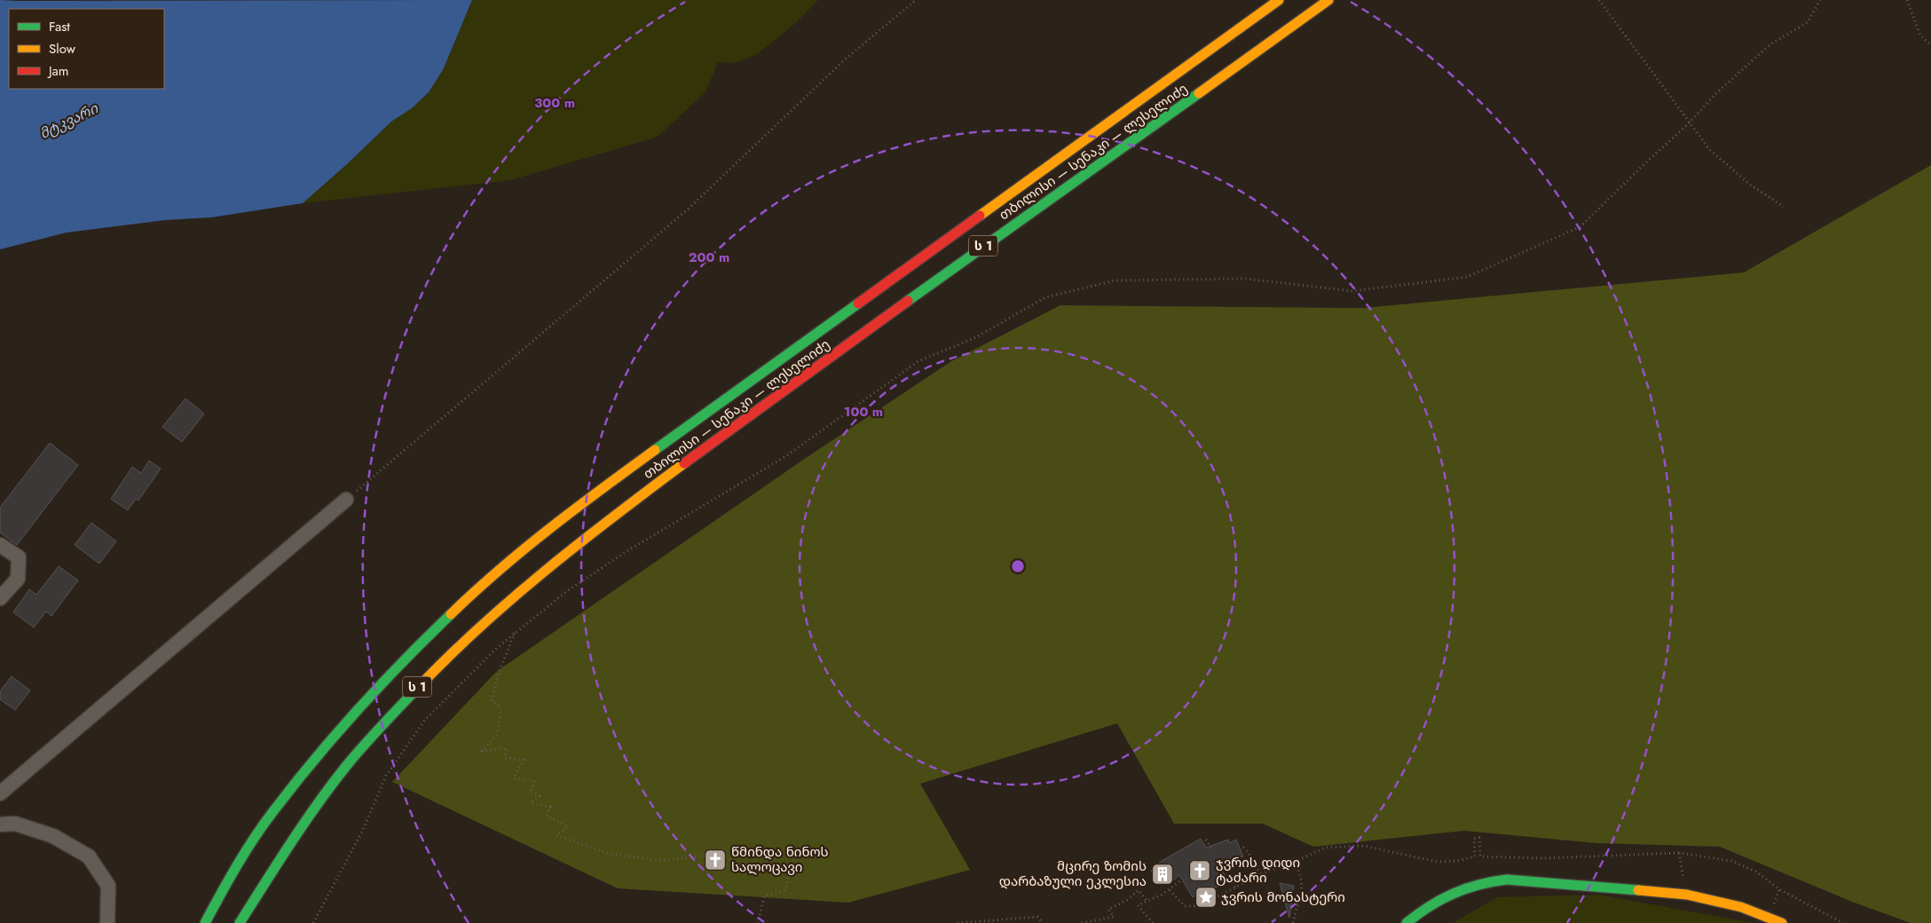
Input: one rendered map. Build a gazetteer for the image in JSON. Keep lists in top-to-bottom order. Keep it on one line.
{"streets":{"main road":["თბილისი — სენაკი — ლესელიძე","ს 1"]},"water":["მტკვარი"],"places":{"church":["წმინდა ნინოს სალოცავი","ჯვრის დიდი ტაძარი"],"building":["მცირე ზომის დარბაზული ეკლესია"],"place":["ჯვრის მონასტერი"]},"legend":["Fast","Slow","Jam"],"rings":["300 m","200 m","100 m"]}
